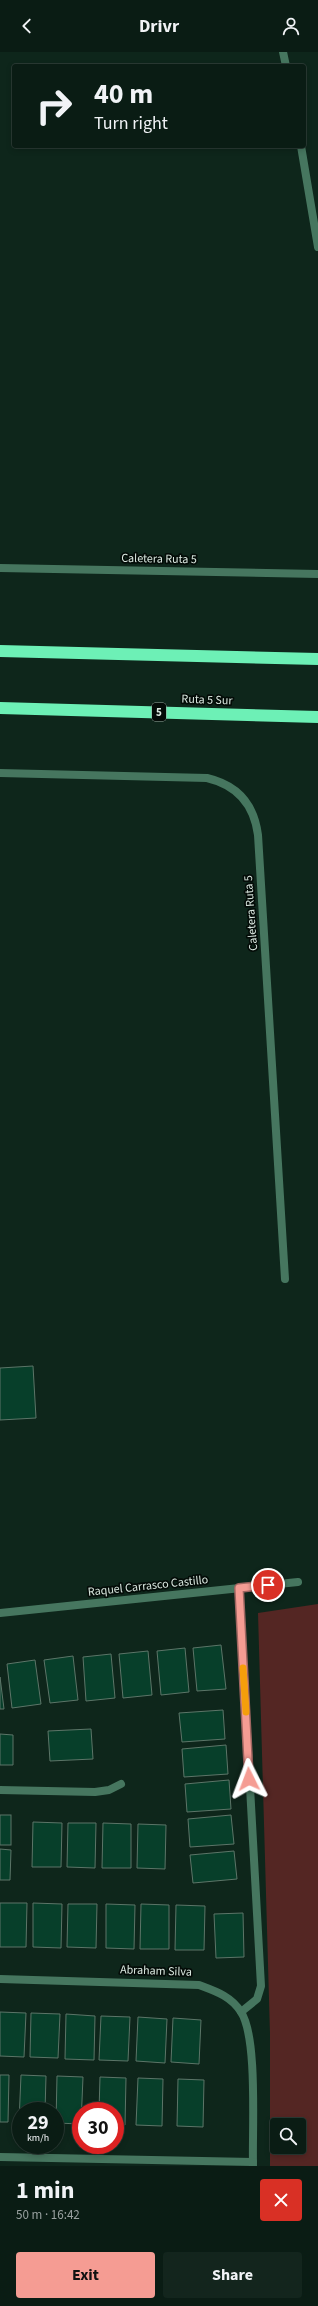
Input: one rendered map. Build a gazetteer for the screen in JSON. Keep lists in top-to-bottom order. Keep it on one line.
{"streets":{"highway":["Ruta 5 Sur","5"],"street":["Caletera Ruta 5","Raquel Carrasco Castillo","Abraham Silva"]},"page":{"header":"Drivr","turn":["40 m","Turn right"],"speed":"29 km/h","limit":"30","heading":["1 min","50 m · 16:42"],"buttons":["Exit","Share"]}}
